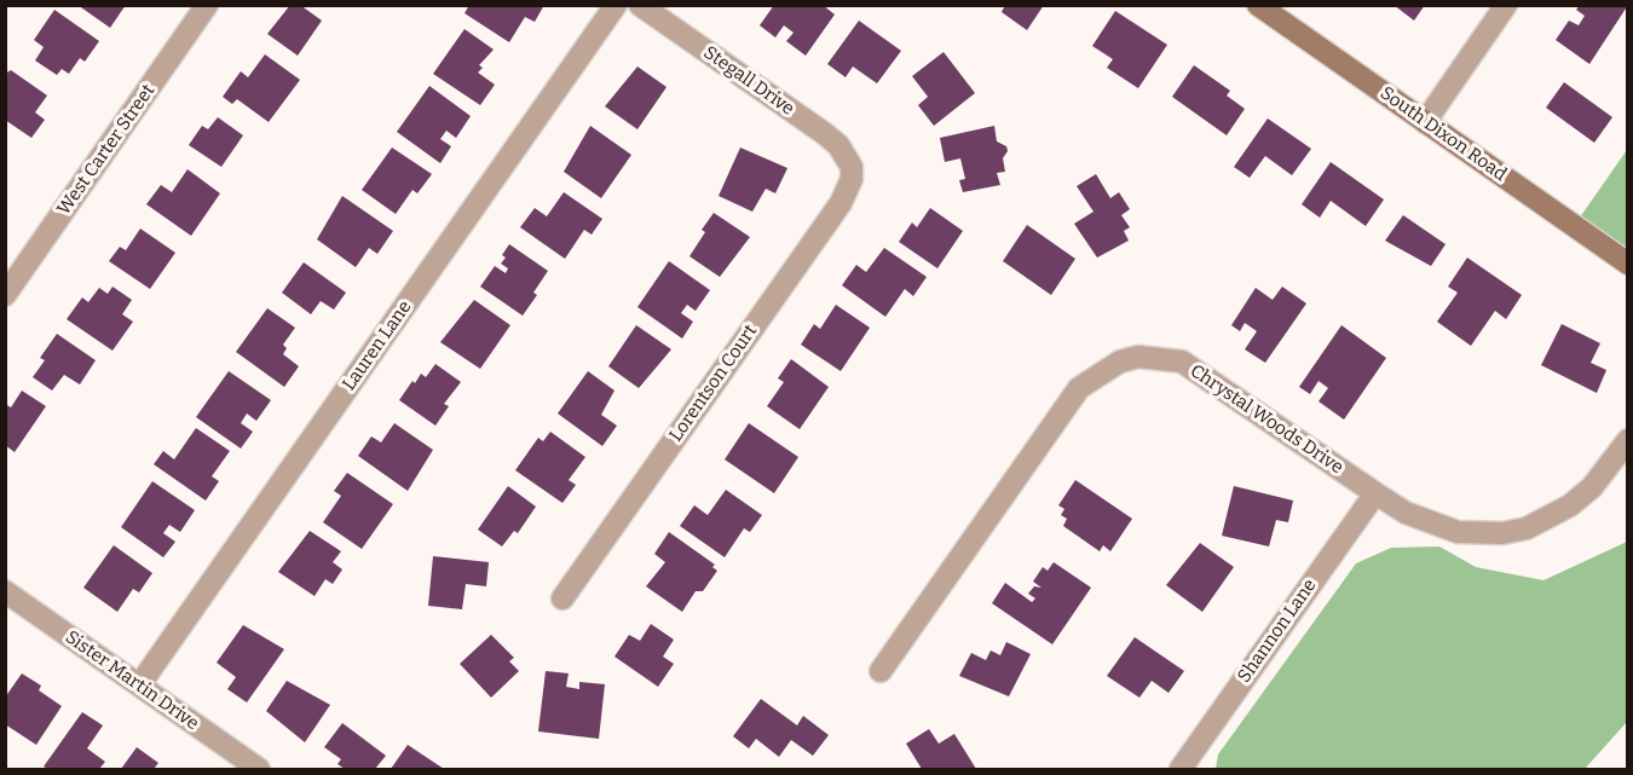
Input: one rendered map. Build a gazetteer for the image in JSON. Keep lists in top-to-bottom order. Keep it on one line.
{"streets":{"main road":["South Dixon Road"],"street":["Stegall Drive","West Carter Street","Lauren Lane","Lorentson Court","Chrystal Woods Drive","Shannon Lane","Sister Martin Drive"]},"crossings":[["Stegall Drive","Lorentson Court"],["Lauren Lane","Sister Martin Drive"],["Chrystal Woods Drive","Shannon Lane"]]}
